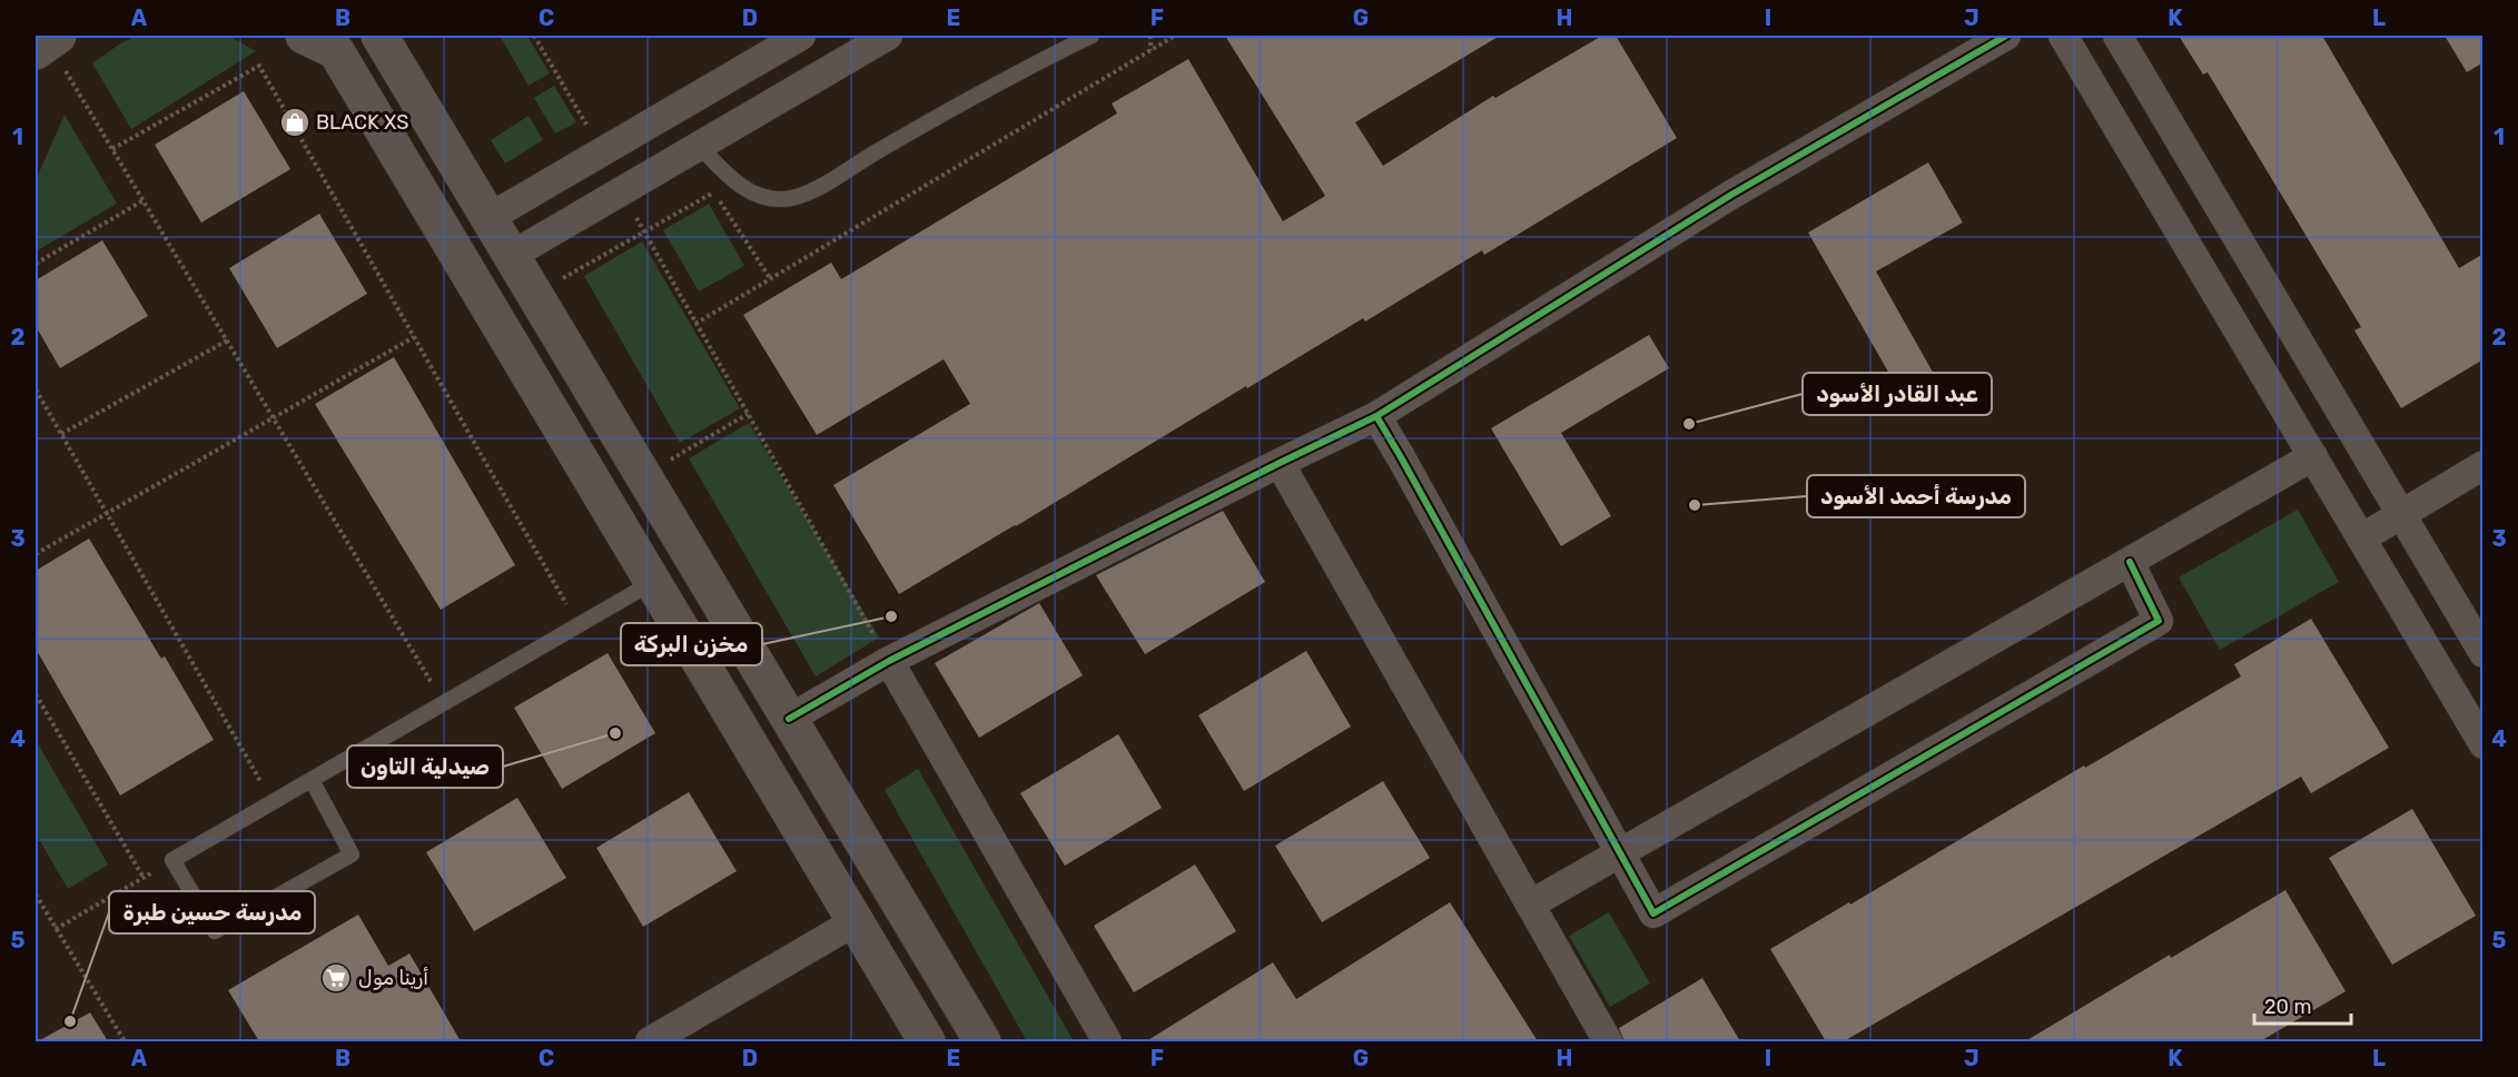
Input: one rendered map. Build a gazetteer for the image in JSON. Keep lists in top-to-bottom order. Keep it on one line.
{"places":{"shop":["BLACK XS"],"other":["عبد القادر الأسود","مدرسة أحمد الأسود","مخزن البركة","صيدلية التاون","مدرسة حسين طبرة"],"supermarket":["أرينا مول"]},"scale_bar":"20 m","grid":{"columns":["A","B","C","D","E","F","G","H","I","J","K","L"],"rows":["1","2","3","4","5"]}}
